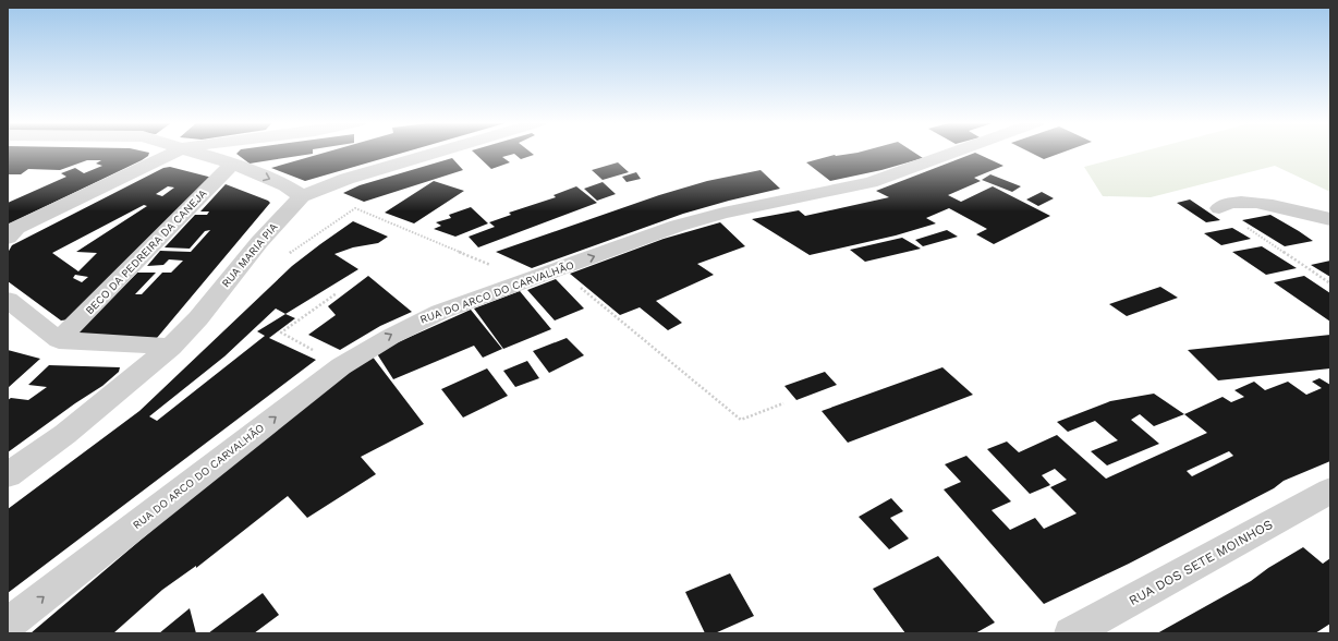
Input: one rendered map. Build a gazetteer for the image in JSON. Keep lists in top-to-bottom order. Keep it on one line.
{"streets":{"street":["BECO DA PEDREIRA DA CANEJA","RUA MARIA PIA","RUA DO ARCO DO CARVALHÃO","RUA DOS SETE MOINHOS"]},"one_way":["RUA DO ARCO DO CARVALHÃO"]}
